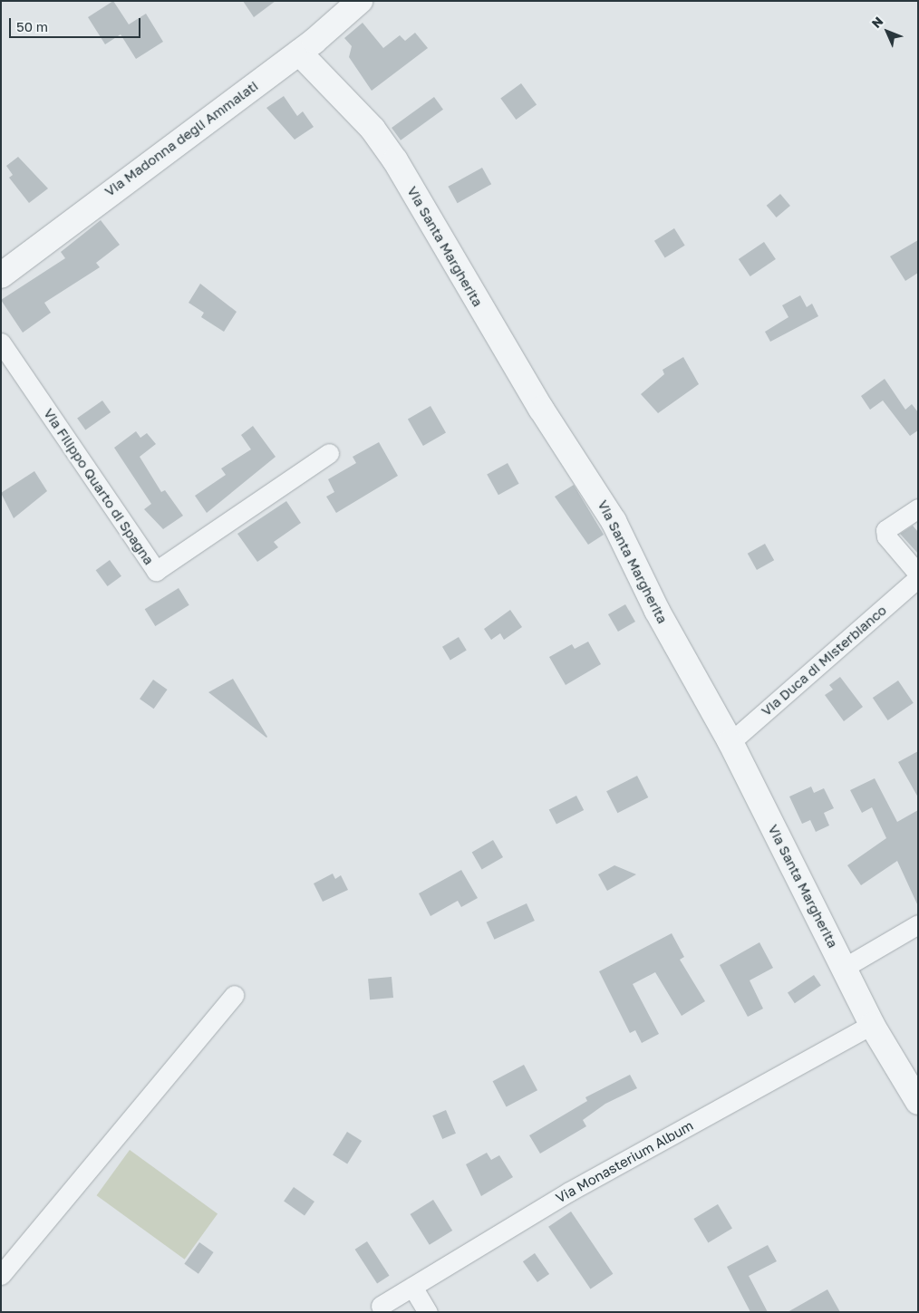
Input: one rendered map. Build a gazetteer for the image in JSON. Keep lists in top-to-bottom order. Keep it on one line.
{"streets":{"street":["Via Madonna degli Ammalati","Via Santa Margherita","Via Filippo Quarto di Spagna","Via Duca di Misterbianco","Via Monasterium Album"]},"crossings":[["Via Madonna degli Ammalati","Via Santa Margherita"],["Via Santa Margherita","Via Duca di Misterbianco"],["Via Santa Margherita","Via Monasterium Album"]],"scale_bar":"50 m","north":"top left"}
